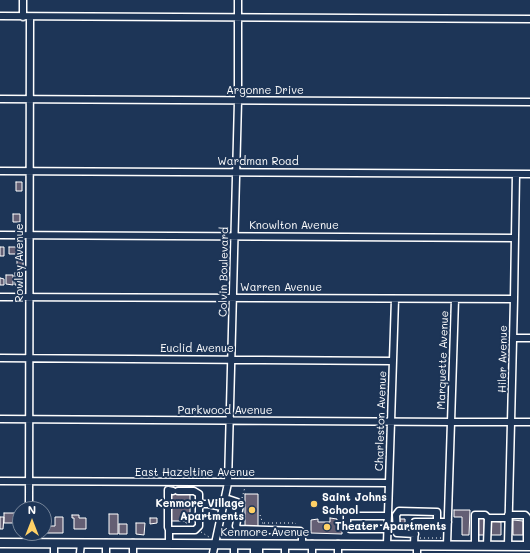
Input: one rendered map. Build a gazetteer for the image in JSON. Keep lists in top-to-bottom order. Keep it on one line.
{"streets":{"main road":["Kenmore Avenue"],"street":["Argonne Drive","Wardman Road","Knowlton Avenue","Rowley Avenue","Colvin Boulevard","Warren Avenue","Euclid Avenue","Hiler Avenue","Marquette Avenue","Parkwood Avenue","Charleston Avenue","East Hazeltine Avenue"]},"crossings":[["Argonne Drive","Rowley Avenue"],["Argonne Drive","Colvin Boulevard"],["Wardman Road","Rowley Avenue"],["Wardman Road","Colvin Boulevard"],["Wardman Road","Hiler Avenue"],["Knowlton Avenue","Rowley Avenue"],["Knowlton Avenue","Colvin Boulevard"],["Knowlton Avenue","Hiler Avenue"],["Rowley Avenue","Warren Avenue"],["Rowley Avenue","Euclid Avenue"],["Rowley Avenue","Parkwood Avenue"],["Rowley Avenue","East Hazeltine Avenue"],["Colvin Boulevard","Warren Avenue"],["Colvin Boulevard","Euclid Avenue"],["Colvin Boulevard","Parkwood Avenue"],["Colvin Boulevard","East Hazeltine Avenue"],["Colvin Boulevard","Kenmore Avenue"],["Warren Avenue","Hiler Avenue"],["Warren Avenue","Marquette Avenue"],["Warren Avenue","Charleston Avenue"],["Euclid Avenue","Charleston Avenue"],["Hiler Avenue","Parkwood Avenue"],["Hiler Avenue","Kenmore Avenue"],["Marquette Avenue","Parkwood Avenue"],["Marquette Avenue","Kenmore Avenue"],["Parkwood Avenue","Charleston Avenue"],["Charleston Avenue","East Hazeltine Avenue"],["Charleston Avenue","Kenmore Avenue"]],"places":["Saint Johns School","Kenmore Village Apartments","Theater Apartments"],"north":"top"}
